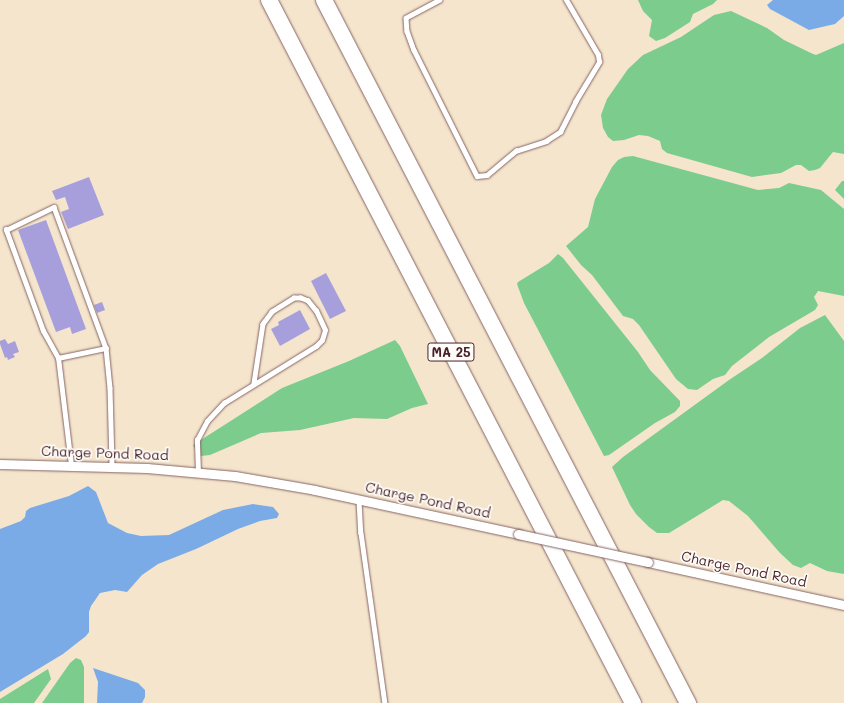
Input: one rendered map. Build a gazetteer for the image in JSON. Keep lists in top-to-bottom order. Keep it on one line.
{"streets":{"highway":["MA 25"],"street":["Charge Pond Road"]}}
